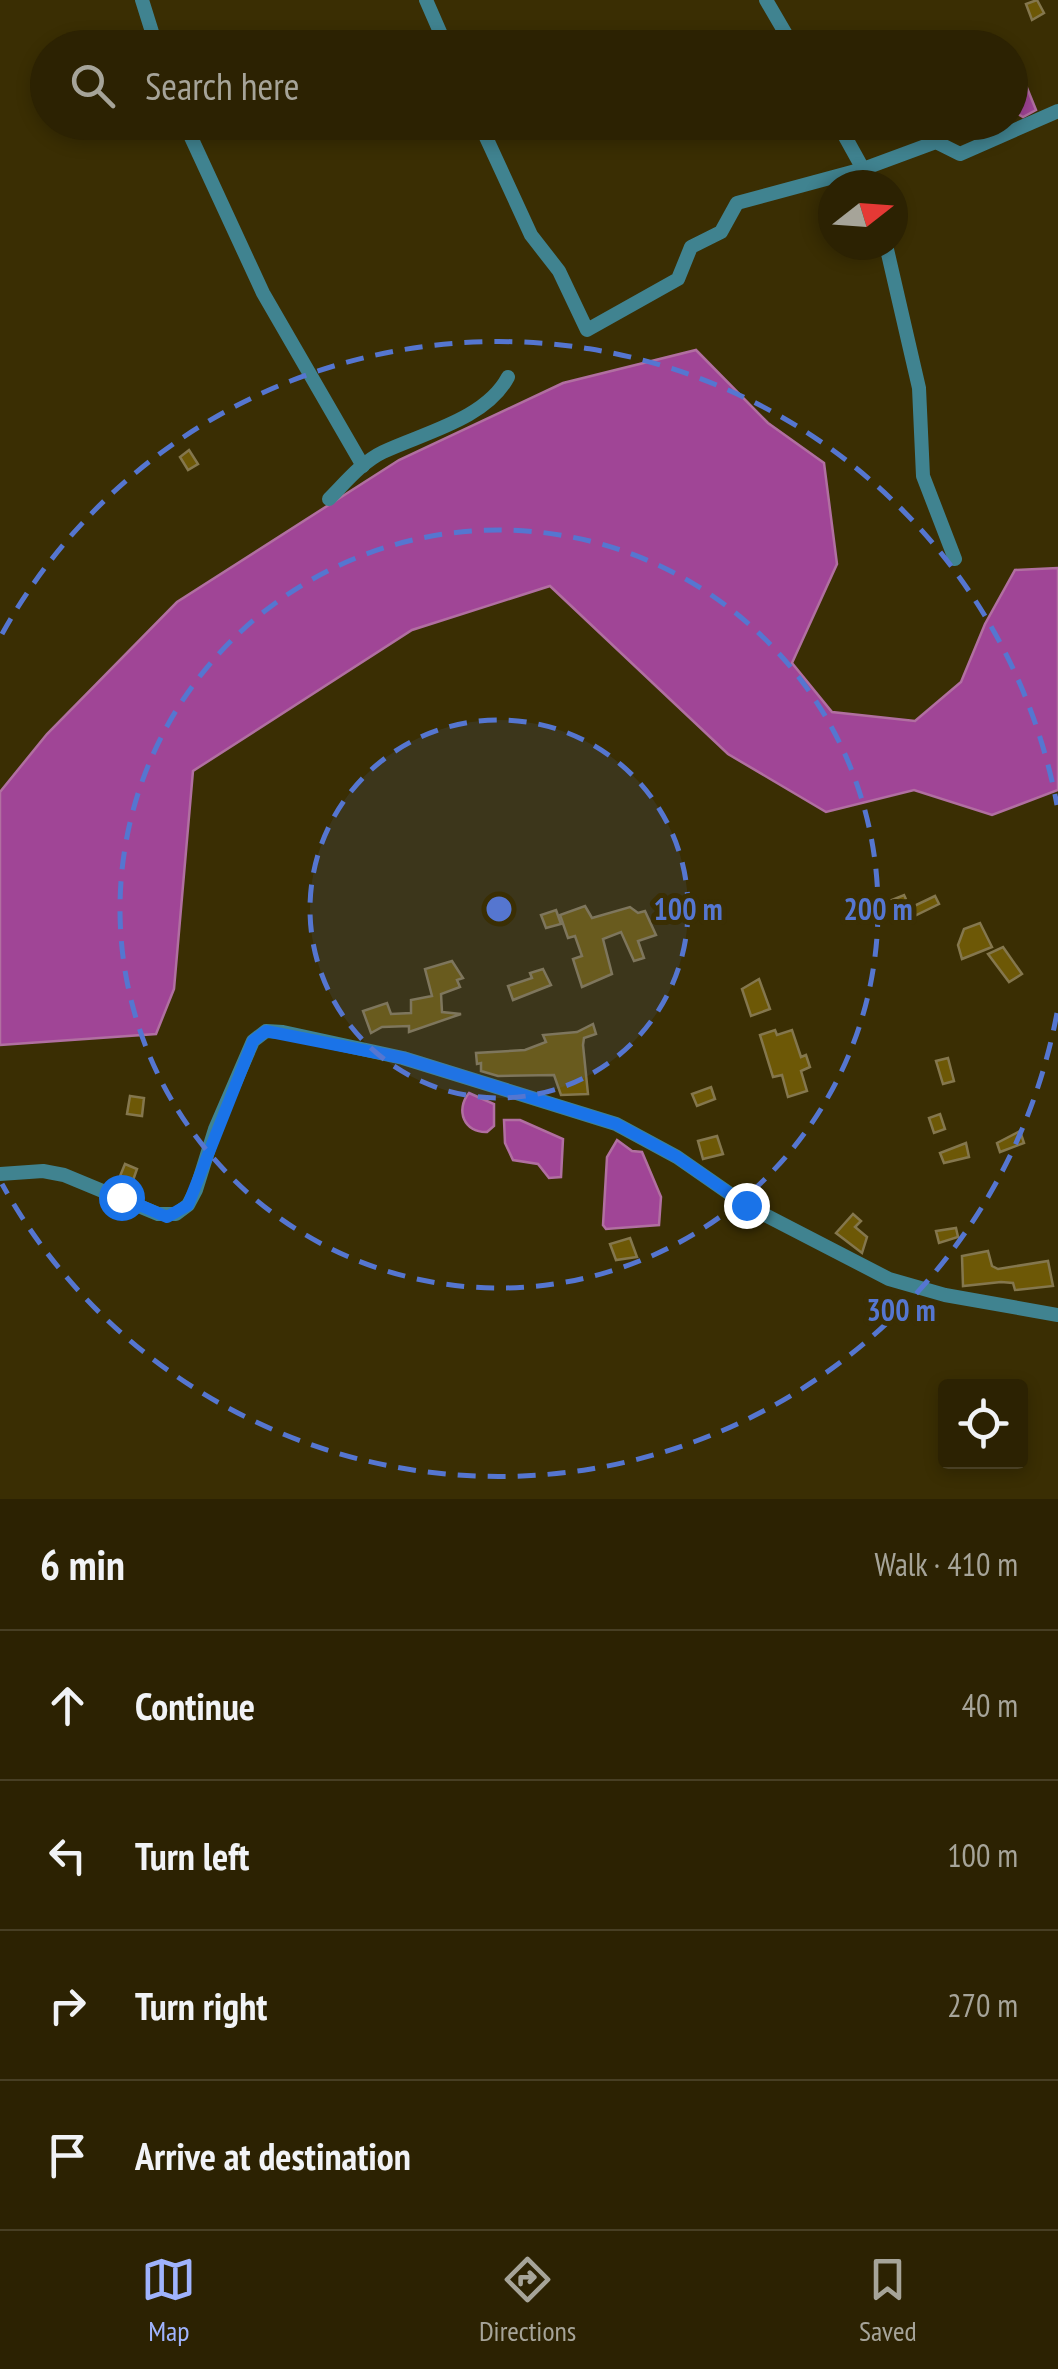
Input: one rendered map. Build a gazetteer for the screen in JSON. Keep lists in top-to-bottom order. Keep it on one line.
{"north":"right","page":{"search":"Search here","heading":["6 min","Walk · 410 m"],"list":[["Continue","40 m"],["Turn left","100 m"],["Turn right","270 m"],"Arrive at destination"],"nav":["Map","Directions","Saved"]},"rings":["100 m","200 m","300 m"]}
